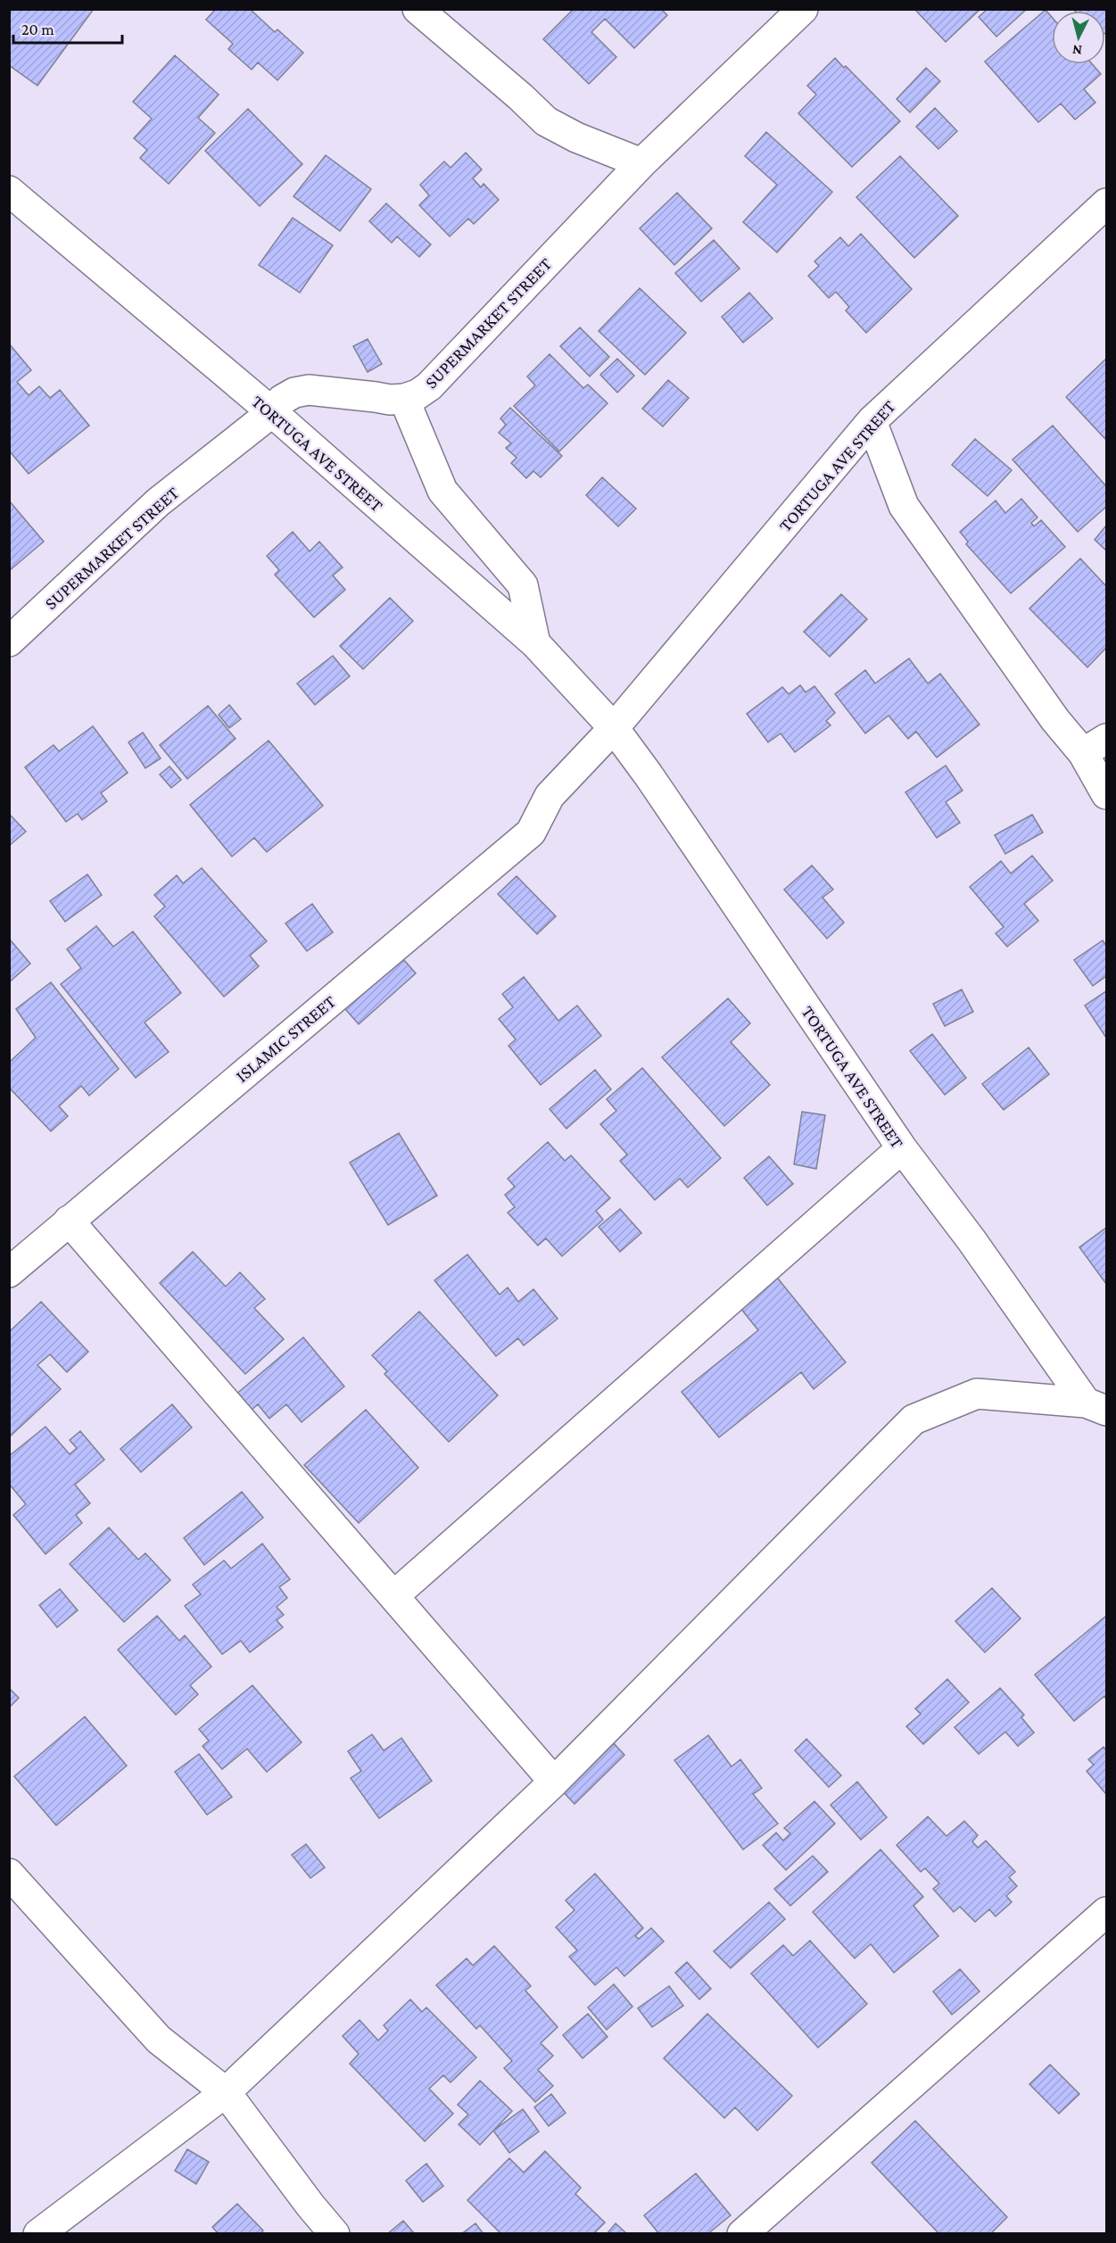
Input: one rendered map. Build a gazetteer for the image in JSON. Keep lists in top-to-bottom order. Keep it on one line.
{"streets":{"street":["SUPERMARKET STREET","TORTUGA AVE STREET","ISLAMIC STREET"]},"crossings":[["SUPERMARKET STREET","TORTUGA AVE STREET"],["TORTUGA AVE STREET","ISLAMIC STREET"]],"scale_bar":"20 m","north":"bottom"}
